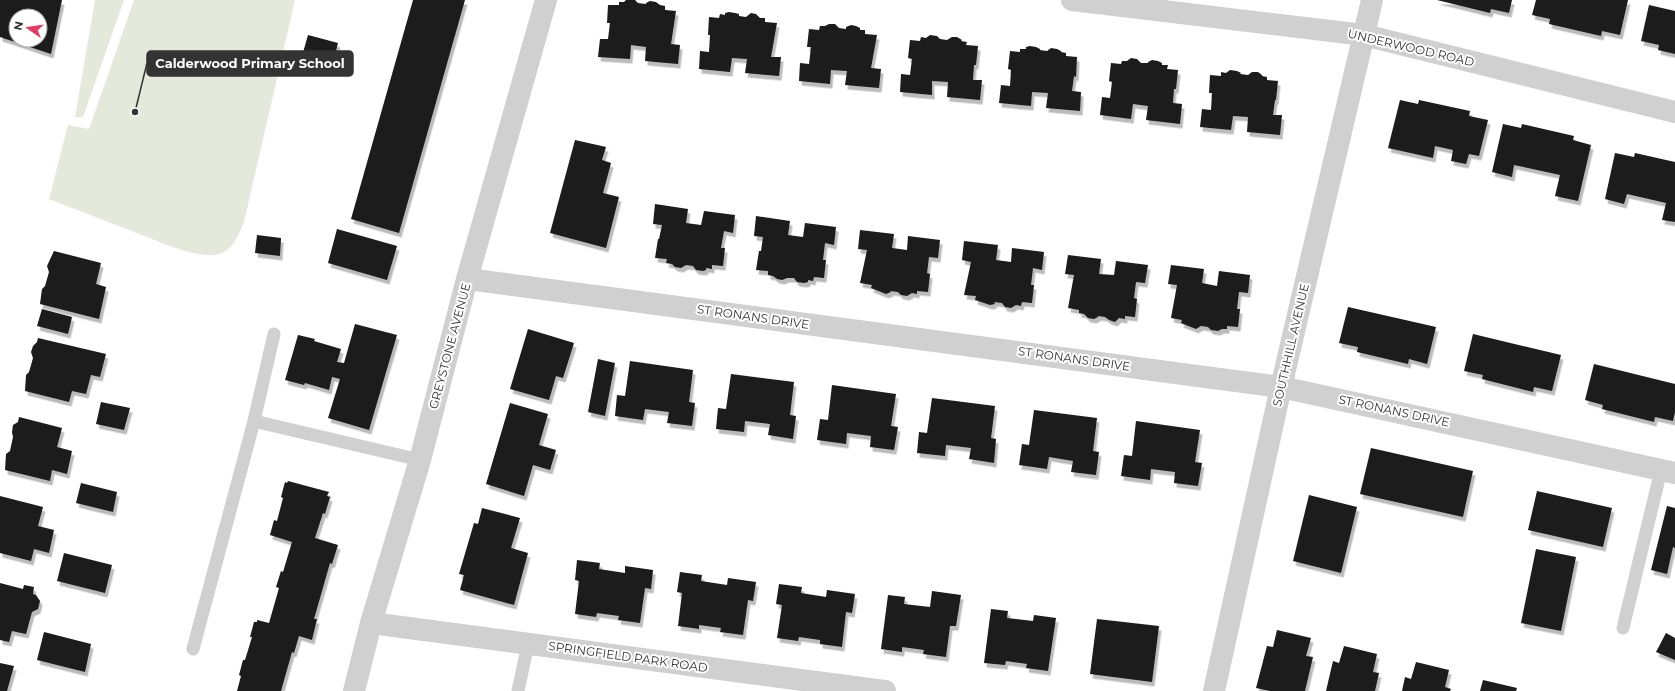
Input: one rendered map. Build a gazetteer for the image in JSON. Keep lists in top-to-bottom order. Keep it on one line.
{"streets":{"street":["UNDERWOOD ROAD","ST RONANS DRIVE","SOUTHHILL AVENUE","GREYSTONE AVENUE","SPRINGFIELD PARK ROAD"]},"crossings":[["UNDERWOOD ROAD","SOUTHHILL AVENUE"],["ST RONANS DRIVE","SOUTHHILL AVENUE"],["ST RONANS DRIVE","GREYSTONE AVENUE"],["GREYSTONE AVENUE","SPRINGFIELD PARK ROAD"]],"places":["Calderwood Primary School"],"north":"left"}
